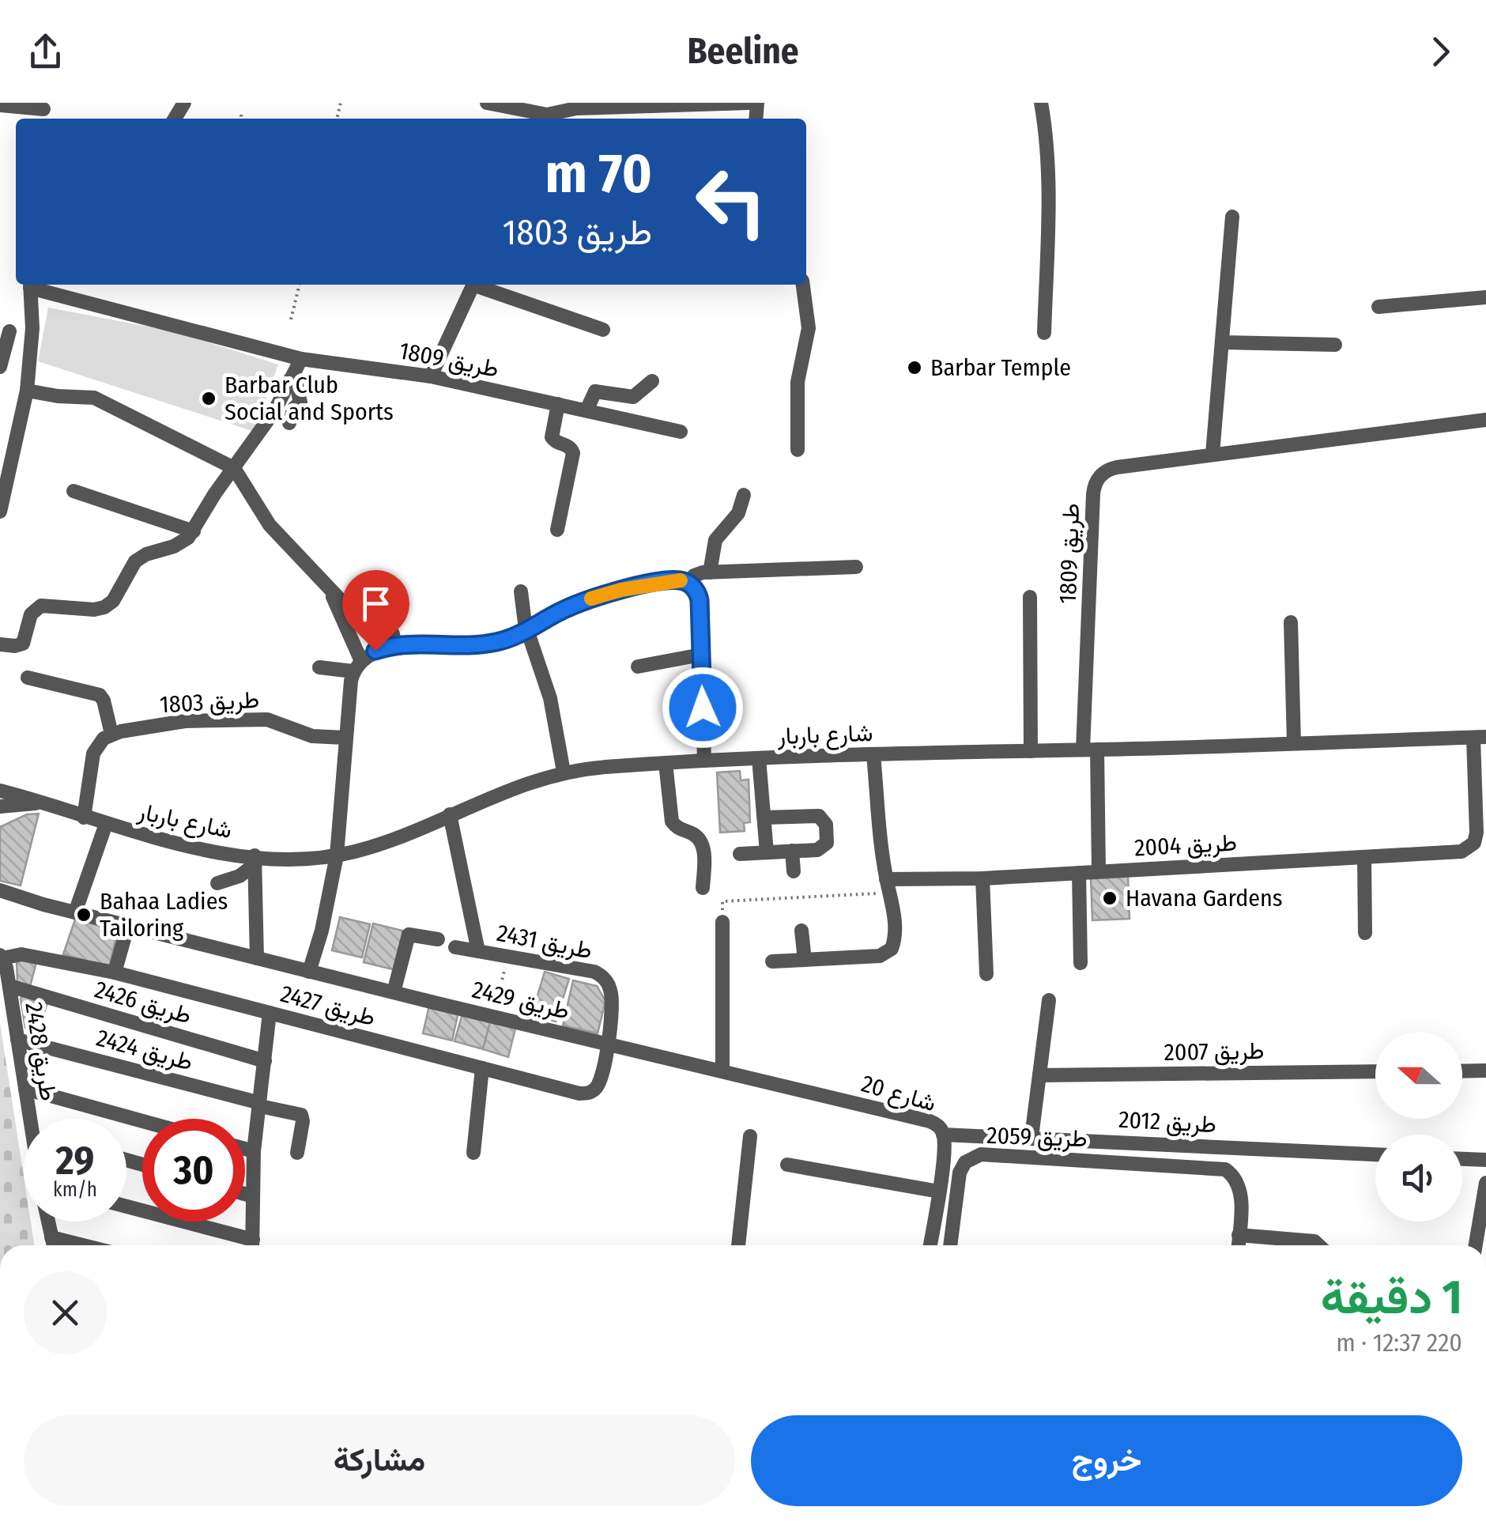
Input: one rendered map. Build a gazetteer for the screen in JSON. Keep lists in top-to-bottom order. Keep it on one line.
{"streets":{"street":["طريق 1809","طريق 1803","شارع باربار","طريق 2004","طريق 2431","طريق 2429","طريق 2426","طريق 2427","طريق 2424","طريق 2428","طريق 2007","شارع 20","طريق 2012","طريق 2059"]},"crossings":[["طريق 1809","شارع باربار"],["طريق 1809","طريق 2004"],["شارع باربار","طريق 2004"],["طريق 2431","طريق 2429"],["طريق 2431","طريق 2427"],["طريق 2429","طريق 2427"],["طريق 2429","شارع 20"],["طريق 2426","طريق 2428"],["طريق 2427","طريق 2428"],["طريق 2424","طريق 2428"],["شارع 20","طريق 2012"]],"places":["Barbar Temple","Barbar Club Social and Sports","Havana Gardens","Bahaa Ladies Tailoring"],"north":"left","page":{"header":"Beeline","turn":["70 m","طريق 1803"],"speed":"29 km/h","limit":"30","heading":["1 دقيقة","220 m · 12:37"],"buttons":["خروج","مشاركة"]}}
